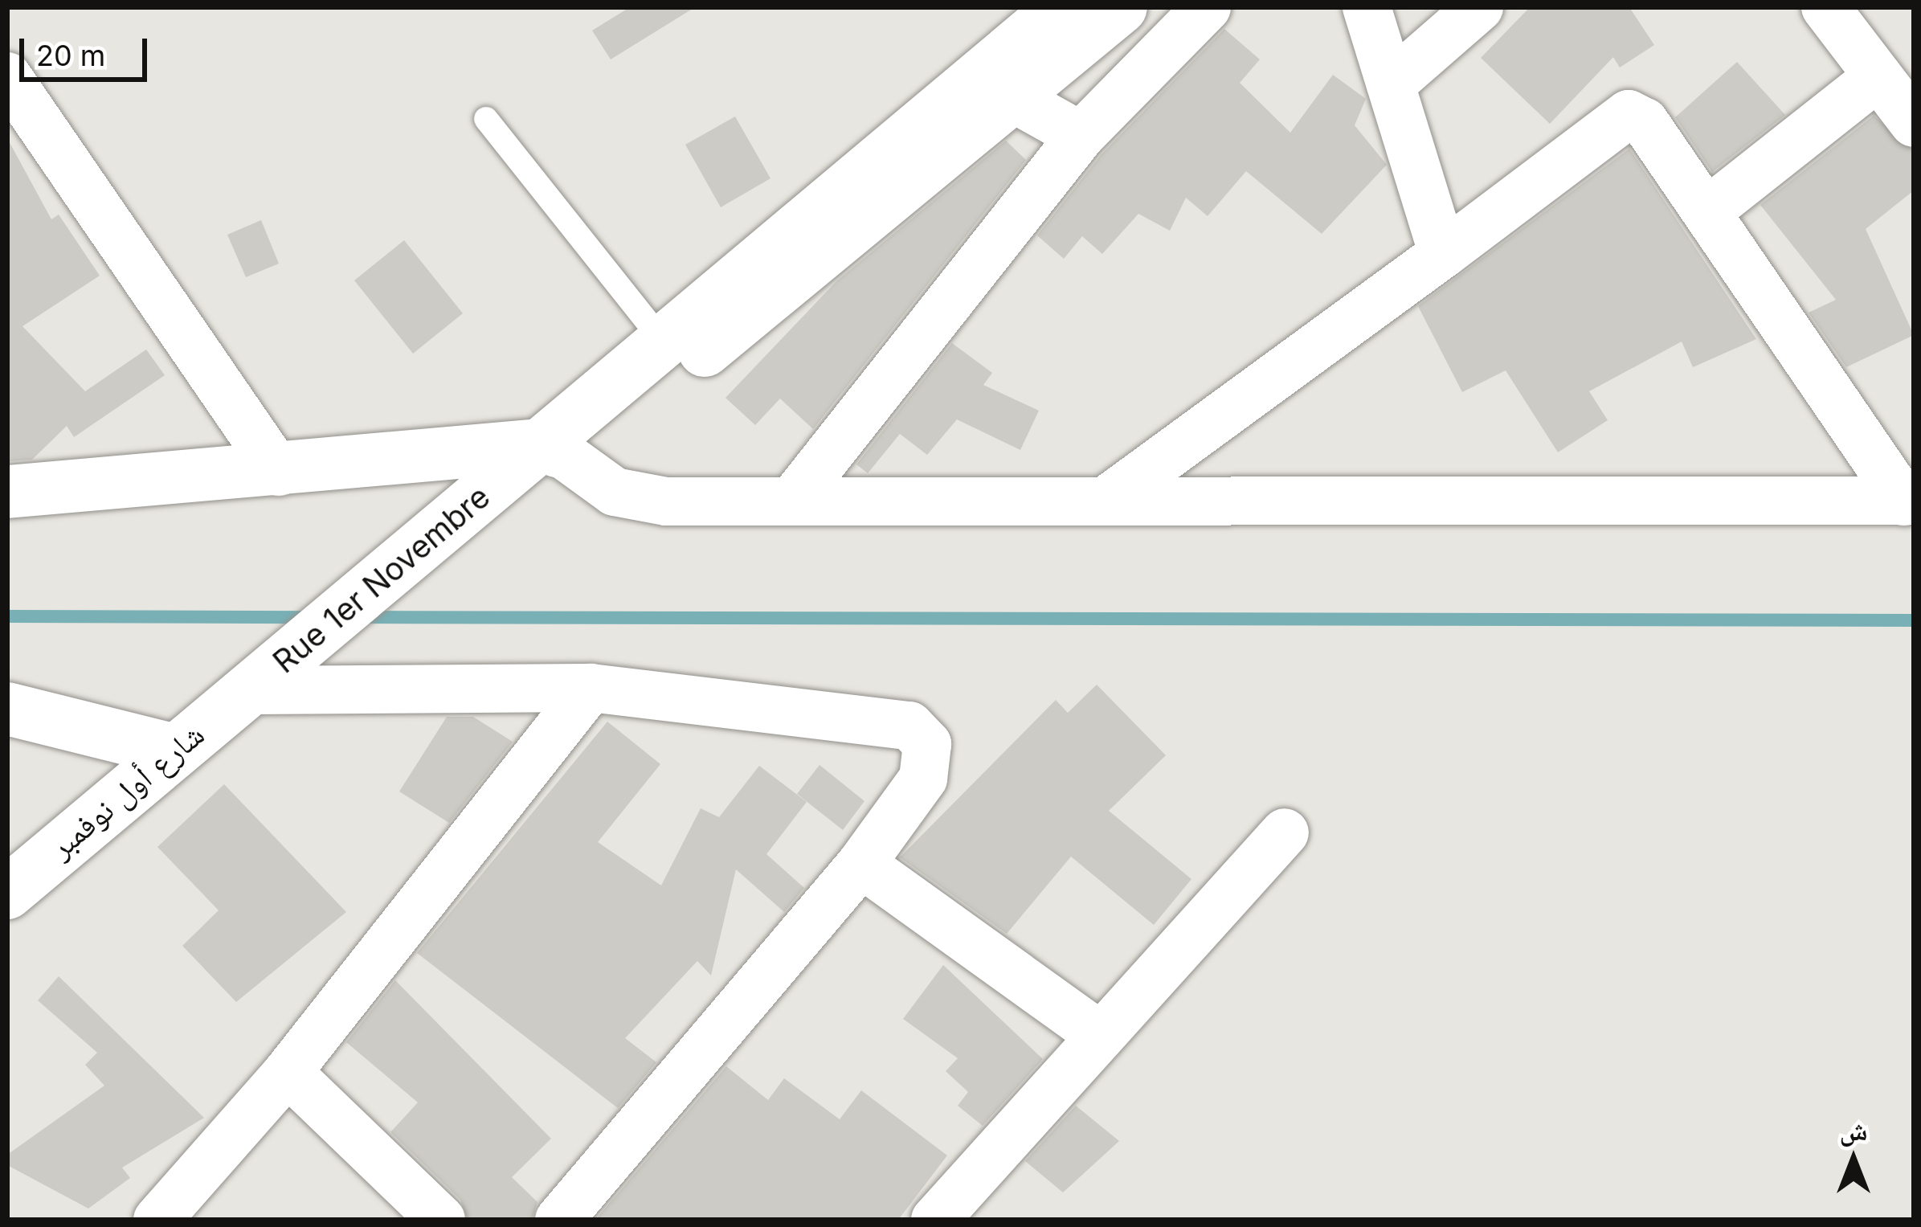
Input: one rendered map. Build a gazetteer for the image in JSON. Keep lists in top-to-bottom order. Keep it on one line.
{"streets":{"main road":["Rue 1er Novembre","شارع أول نوفمبر"]},"crossings":[["Rue 1er Novembre","شارع أول نوفمبر"]],"scale_bar":"20 m","north":"top"}
